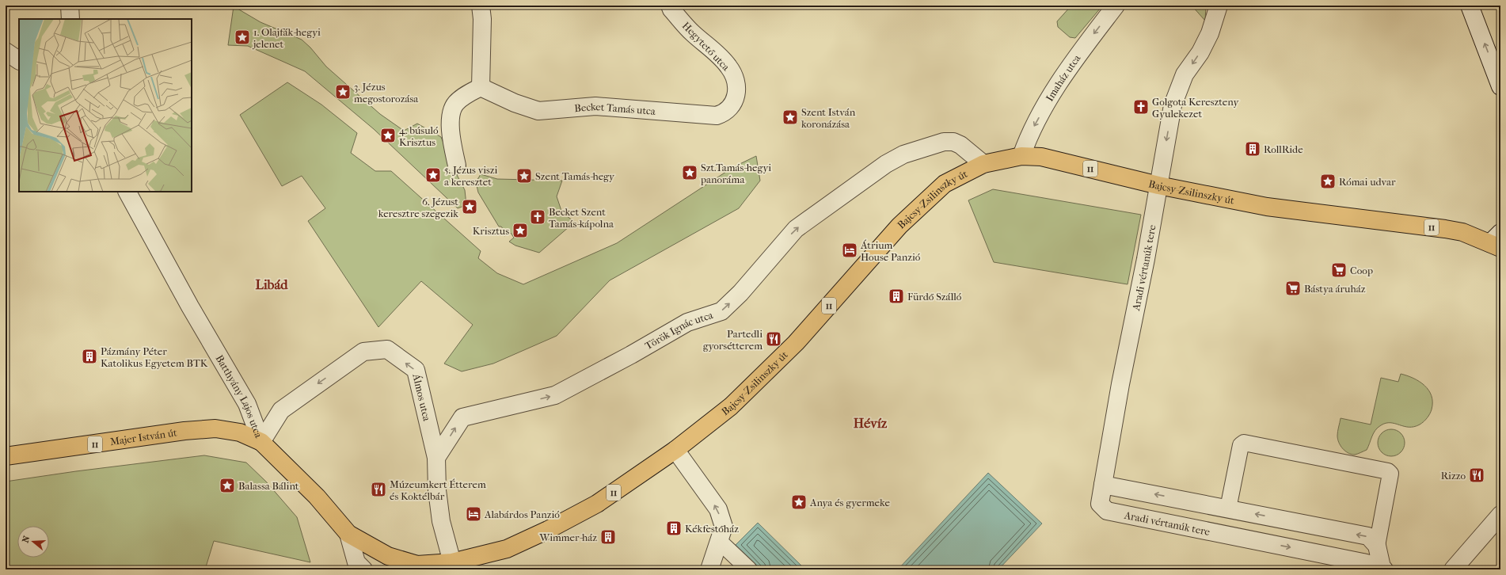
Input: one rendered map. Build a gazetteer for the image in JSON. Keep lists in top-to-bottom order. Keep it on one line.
{"streets":{"main road":["11","Bajcsy-Zsilinszky út","Batthyány Lajos utca","Majer István út"],"street":["Hegytető utca","Imaház utca","Becket Tamás utca","Aradi vértanúk tere","Török Ignác utca","Álmos utca"]},"crossings":[["Hegytető utca","Becket Tamás utca"],["Imaház utca","Bajcsy-Zsilinszky út"],["Bajcsy-Zsilinszky út","Aradi vértanúk tere"],["Bajcsy-Zsilinszky út","Török Ignác utca"],["Bajcsy-Zsilinszky út","Batthyány Lajos utca"],["Bajcsy-Zsilinszky út","Álmos utca"],["Török Ignác utca","Álmos utca"],["Batthyány Lajos utca","Álmos utca"],["Batthyány Lajos utca","Majer István út"],["Álmos utca","Majer István út"]],"one_way":["Imaház utca","Török Ignác utca"],"districts":["Libád","Hévíz"],"places":{"place":["1. Olajfák-hegyi jelenet","3. Jézus megostorozása","Szent István koronázása","4. búsuló Krisztus","Szt.Tamás-hegyi panoráma","5. Jézus viszi a keresztet","Szent Tamás-hegy","Római udvar","6. Jézust keresztre szegezik","Krisztus","Balassa Bálint","Anya és gyermeke"],"church":["Golgota Kereszteny Gyulekezet","Becket Szent Tamás-kápolna"],"building":["RollRide","Fürdő Szálló","Pázmány Péter Katolikus Egyetem BTK","Kékfestőház","Wimmer-ház"],"hotel":["Átrium House Panzió","Alabárdos Panzió"],"supermarket":["Coop","Bástya áruház"],"restaurant":["Partedli gyorsétterem","Rizzo","Múzeumkert Étterem és Koktélbár"]},"north":"left"}
